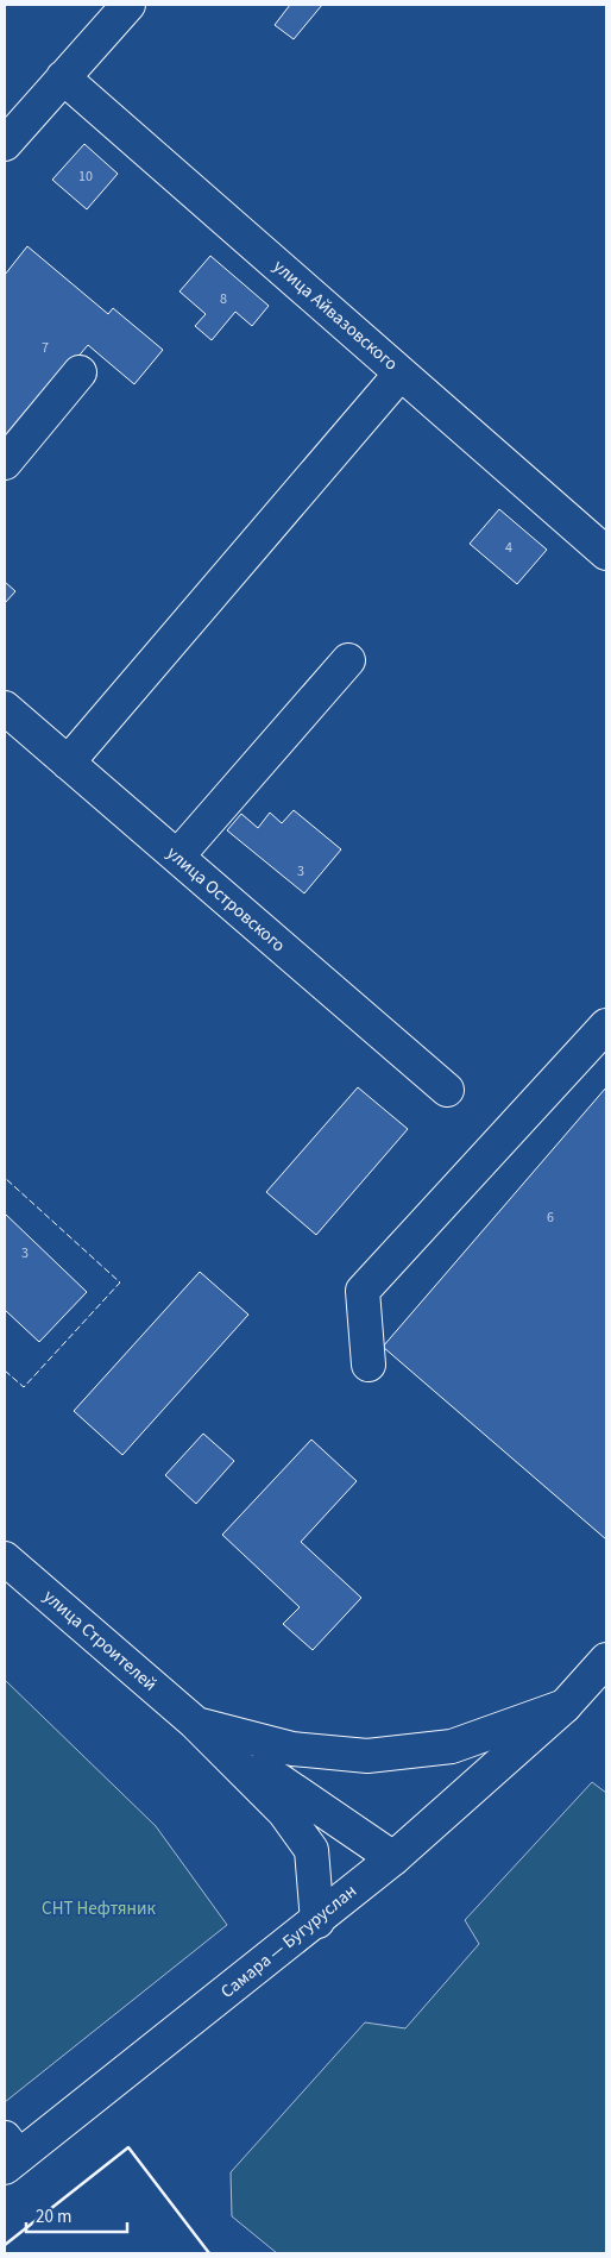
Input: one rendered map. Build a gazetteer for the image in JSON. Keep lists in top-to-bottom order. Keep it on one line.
{"streets":{"street":["улица Айвазовского","улица Островского","улица Строителей","Самара — Бугуруслан"]},"parks":["СНТ Нефтяник"],"house_numbers":["10","8","7","4","3","6","3"],"scale_bar":"20 m"}
